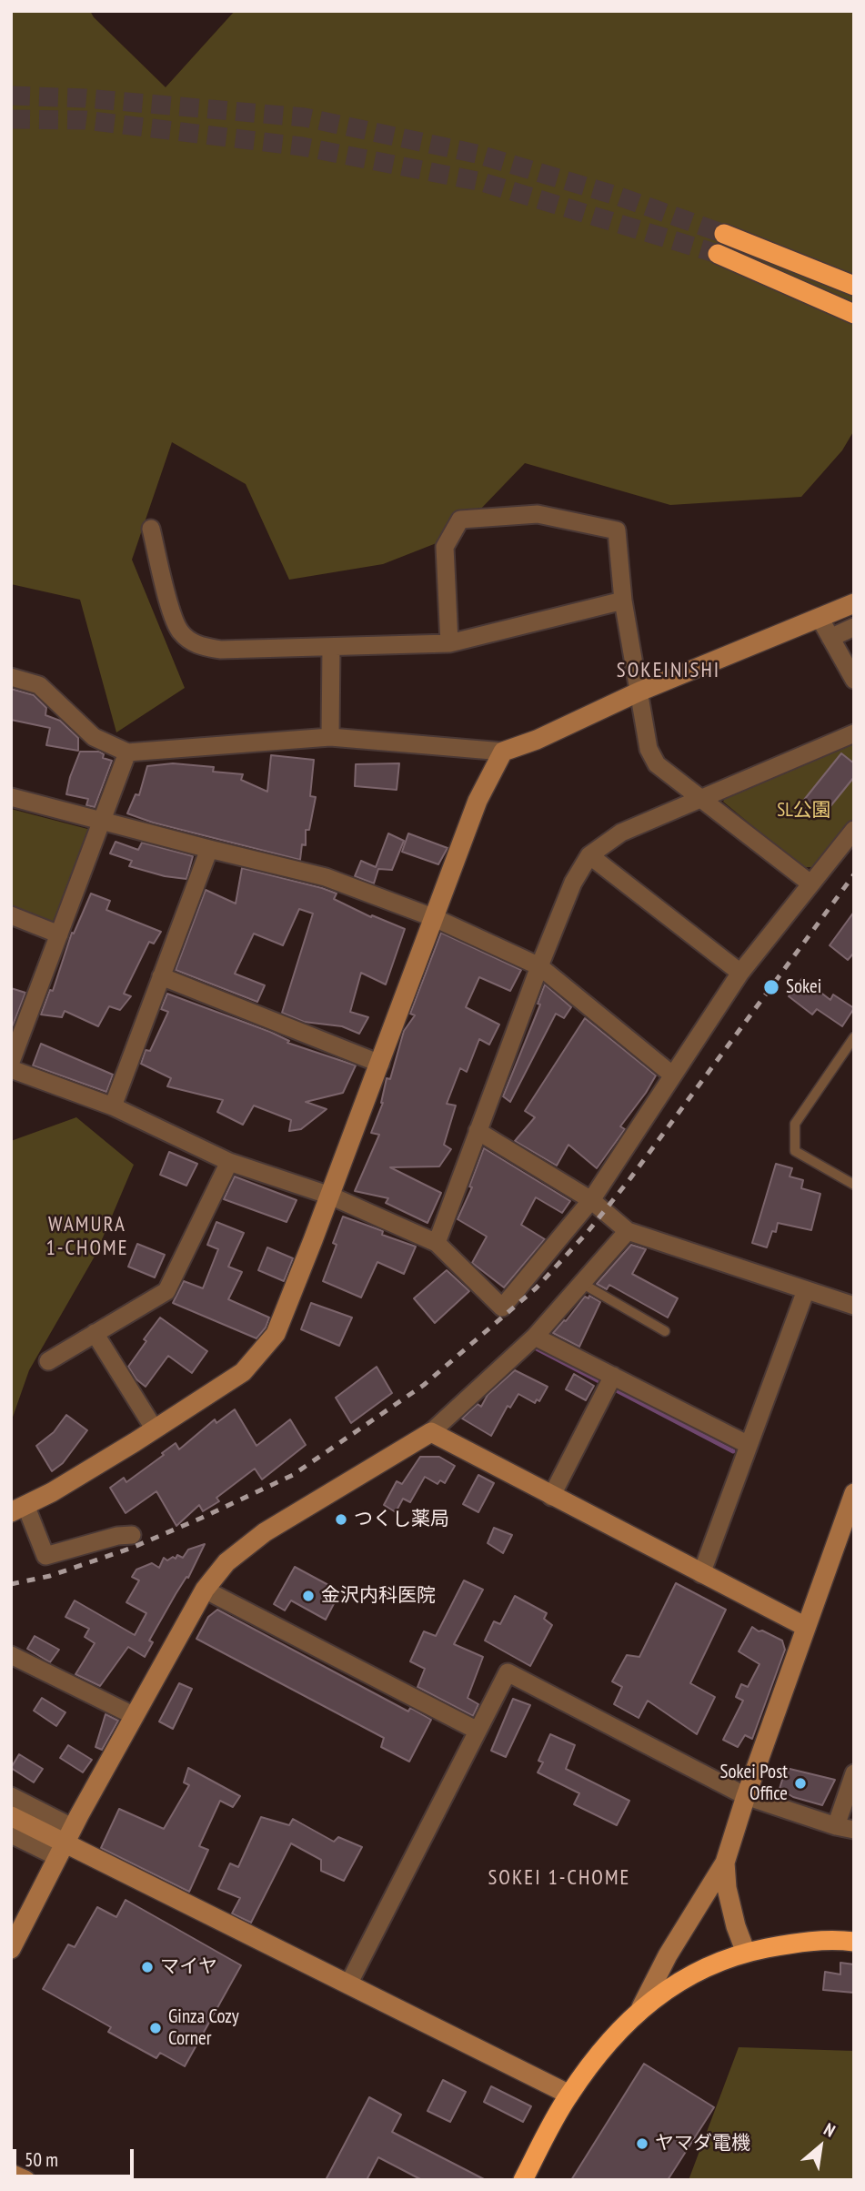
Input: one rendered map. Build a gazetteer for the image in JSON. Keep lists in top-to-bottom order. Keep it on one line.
{"districts":["SOKEINISHI","WAMURA 1-CHOME","SOKEI 1-CHOME"],"parks":["SL公園"],"places":["Sokei","つくし薬局","金沢内科医院","Sokei Post Office","マイヤ","Ginza Cozy Corner","ヤマダ電機"],"scale_bar":"50 m","north":"top right"}
